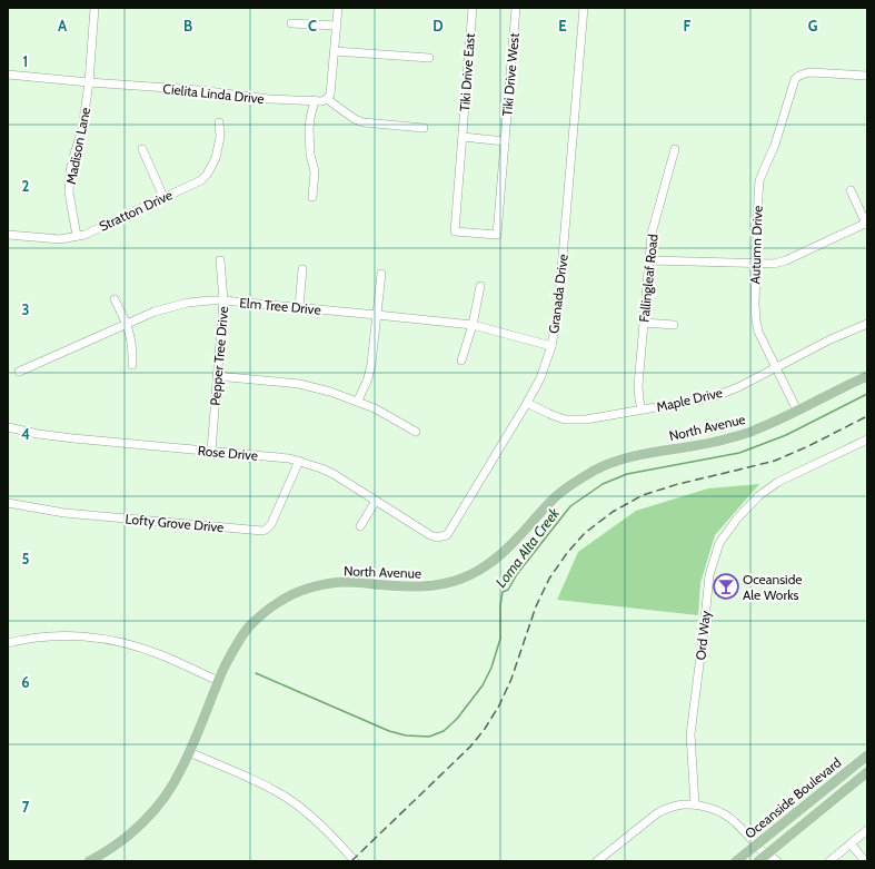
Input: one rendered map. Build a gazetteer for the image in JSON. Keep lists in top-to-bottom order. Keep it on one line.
{"streets":{"main road":["North Avenue","Oceanside Boulevard"],"street":["Tiki Drive East","Tiki Drive West","Cielita Linda Drive","Madison Lane","Stratton Drive","Autumn Drive","Fallingleaf Road","Granada Drive","Elm Tree Drive","Pepper Tree Drive","Maple Drive","Rose Drive","Lofty Grove Drive","Ord Way"]},"crossings":[["Tiki Drive East","Tiki Drive West"],["Cielita Linda Drive","Madison Lane"],["Madison Lane","Stratton Drive"],["Autumn Drive","Maple Drive"],["Autumn Drive","North Avenue"],["Fallingleaf Road","Maple Drive"],["Granada Drive","Elm Tree Drive"],["Granada Drive","Maple Drive"],["Granada Drive","Rose Drive"],["Elm Tree Drive","Pepper Tree Drive"],["Pepper Tree Drive","Rose Drive"],["Rose Drive","Lofty Grove Drive"]],"water":["Loma Alta Creek"],"places":{"bar":["Oceanside Ale Works"]},"grid":{"columns":["A","B","C","D","E","F","G"],"rows":["1","2","3","4","5","6","7"]}}
